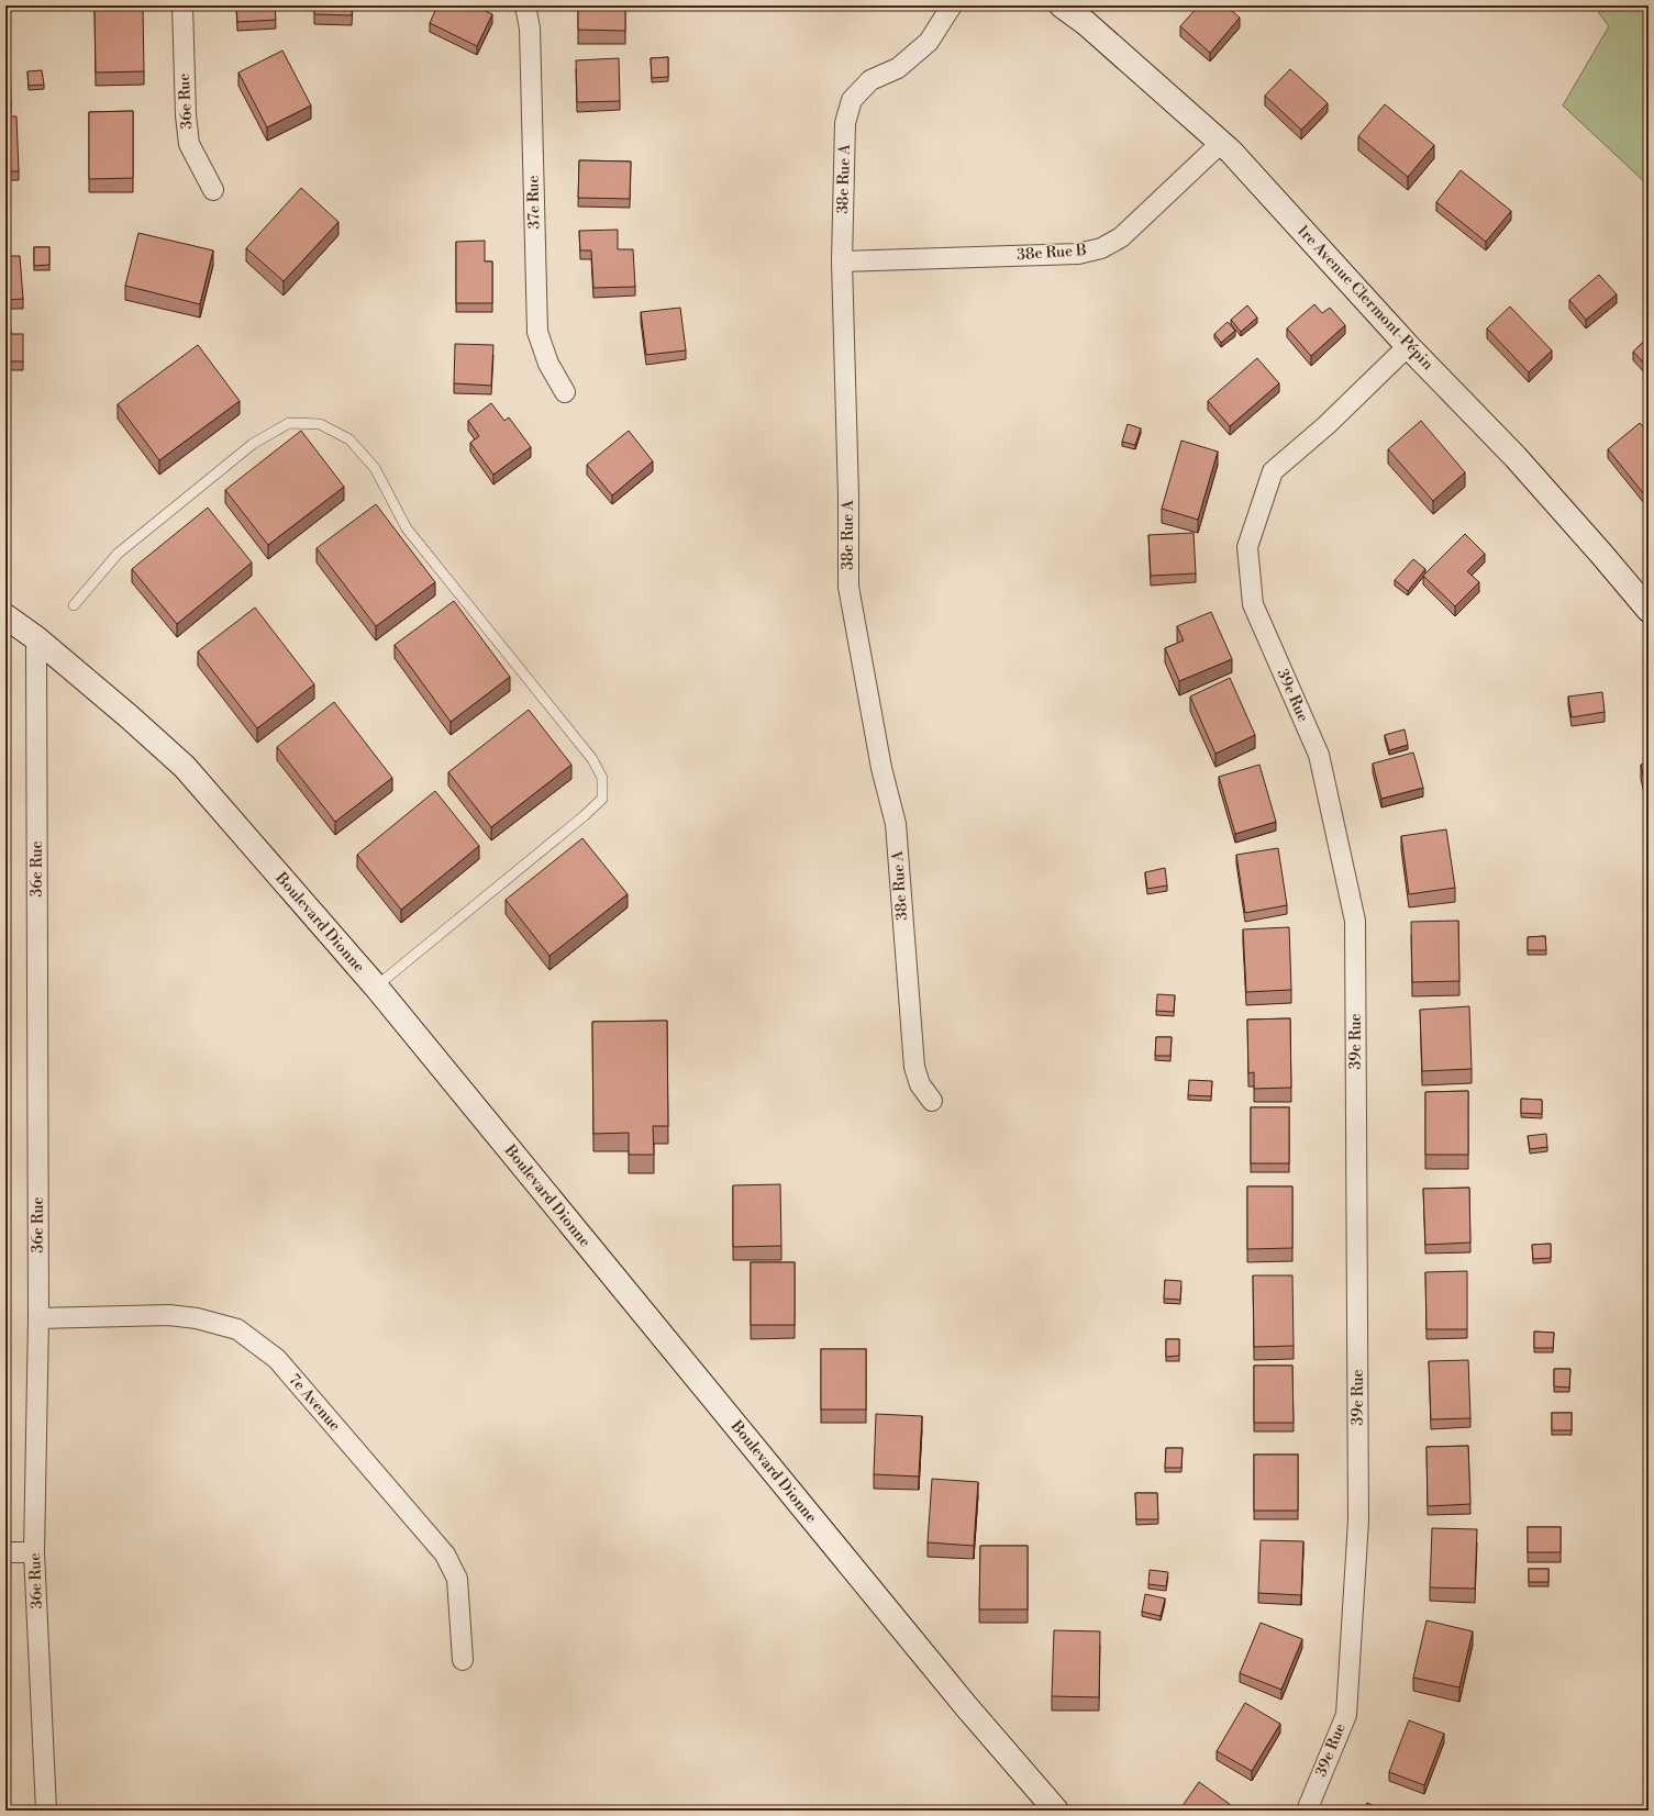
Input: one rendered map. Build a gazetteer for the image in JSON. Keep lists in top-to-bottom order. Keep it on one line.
{"streets":{"main road":["1re Avenue Clermont-Pépin","Boulevard Dionne"],"street":["36e Rue","38e Rue A","37e Rue","38e Rue B","39e Rue","7e Avenue"]},"crossings":[["36e Rue","Boulevard Dionne"],["36e Rue","7e Avenue"],["38e Rue A","38e Rue B"],["38e Rue B","1re Avenue Clermont-Pépin"],["1re Avenue Clermont-Pépin","39e Rue"]]}
